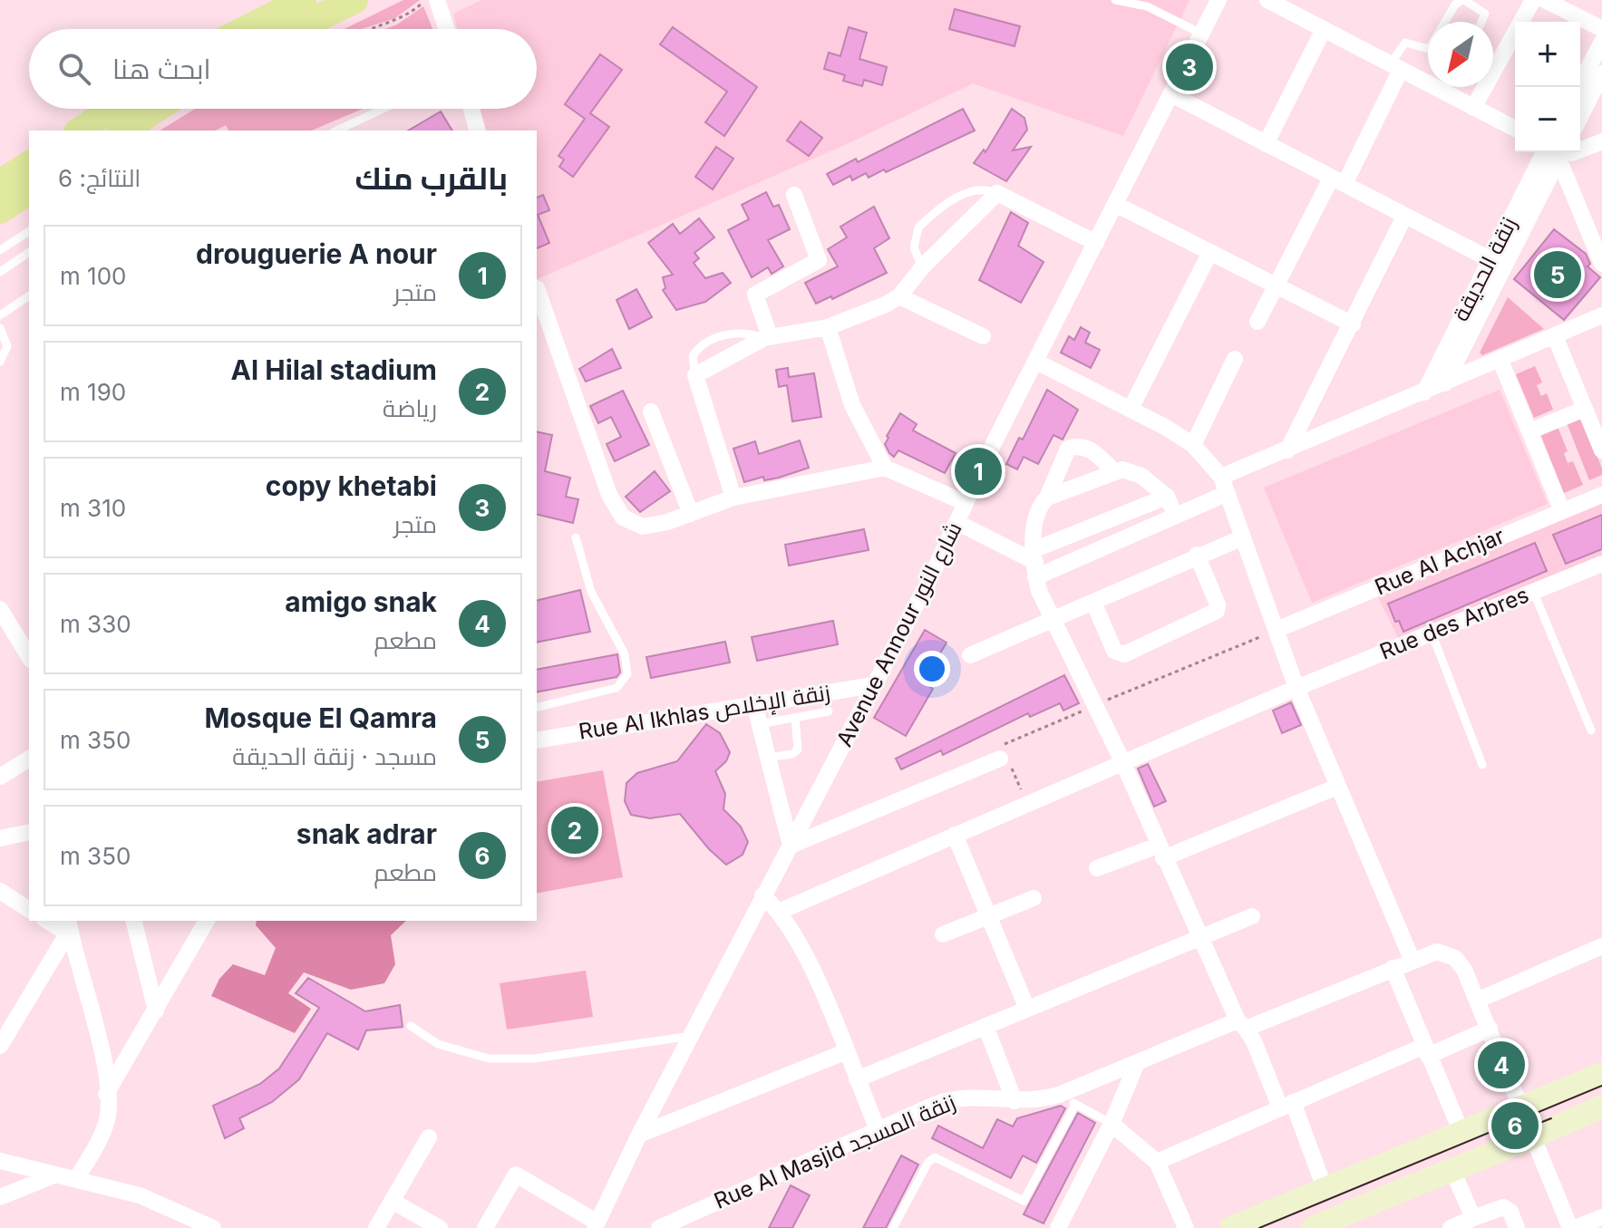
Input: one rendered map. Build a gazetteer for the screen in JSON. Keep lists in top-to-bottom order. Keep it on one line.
{"streets":{"street":["زنقة الحديقة","Rue Al Achjar","Rue des Arbres","Avenue Annour شارع النور","Rue Al Ikhlas زنقة الإخلاص","Rue Al Masjid زنقة المسجد"]},"crossings":[["Avenue Annour شارع النور","Rue Al Ikhlas زنقة الإخلاص"]],"north":"bottom left","page":{"map_buttons":["+","−"],"search":"ابحث هنا","pins":["3","5","1","2","4","6"],"heading":["بالقرب منك","النتائج: 6"],"list":[{"mark":"1","name":"drouguerie A nour","note":"متجر","value":"100 m"},{"mark":"2","name":"Al Hilal stadium","note":"رياضة","value":"190 m"},{"mark":"3","name":"copy khetabi","note":"متجر","value":"310 m"},{"mark":"4","name":"amigo snak","note":"مطعم","value":"330 m"},{"mark":"5","name":"Mosque El Qamra","note":"مسجد · زنقة الحديقة","value":"350 m"},{"mark":"6","name":"snak adrar","note":"مطعم","value":"350 m"}]}}
